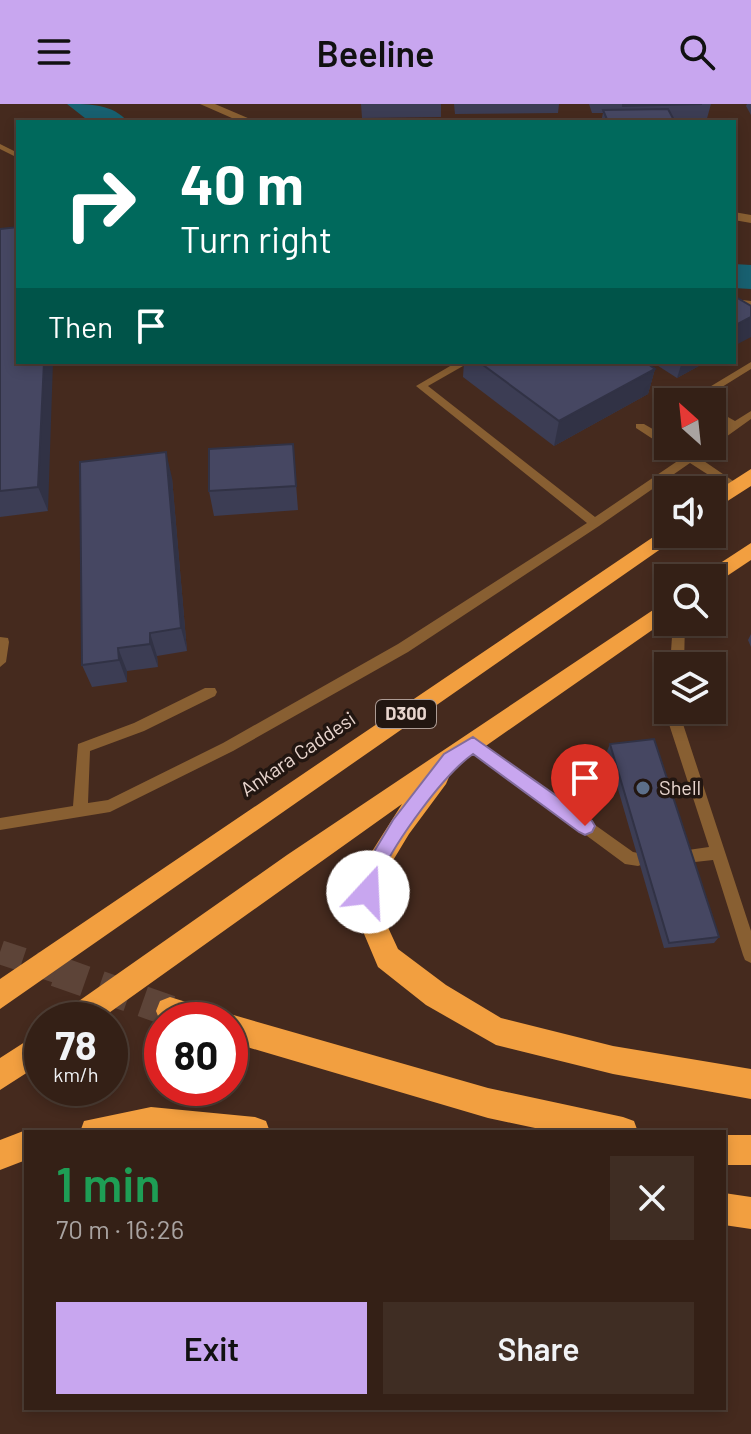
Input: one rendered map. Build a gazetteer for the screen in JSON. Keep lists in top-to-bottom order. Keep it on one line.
{"streets":{"highway":["D300","Ankara Caddesi"]},"places":["Shell"],"north":"top left","page":{"header":"Beeline","turn":["40 m","Turn right"],"then":"Then","speed":"78 km/h","limit":"80","heading":["1 min","70 m · 16:26"],"buttons":["Exit","Share"]}}
